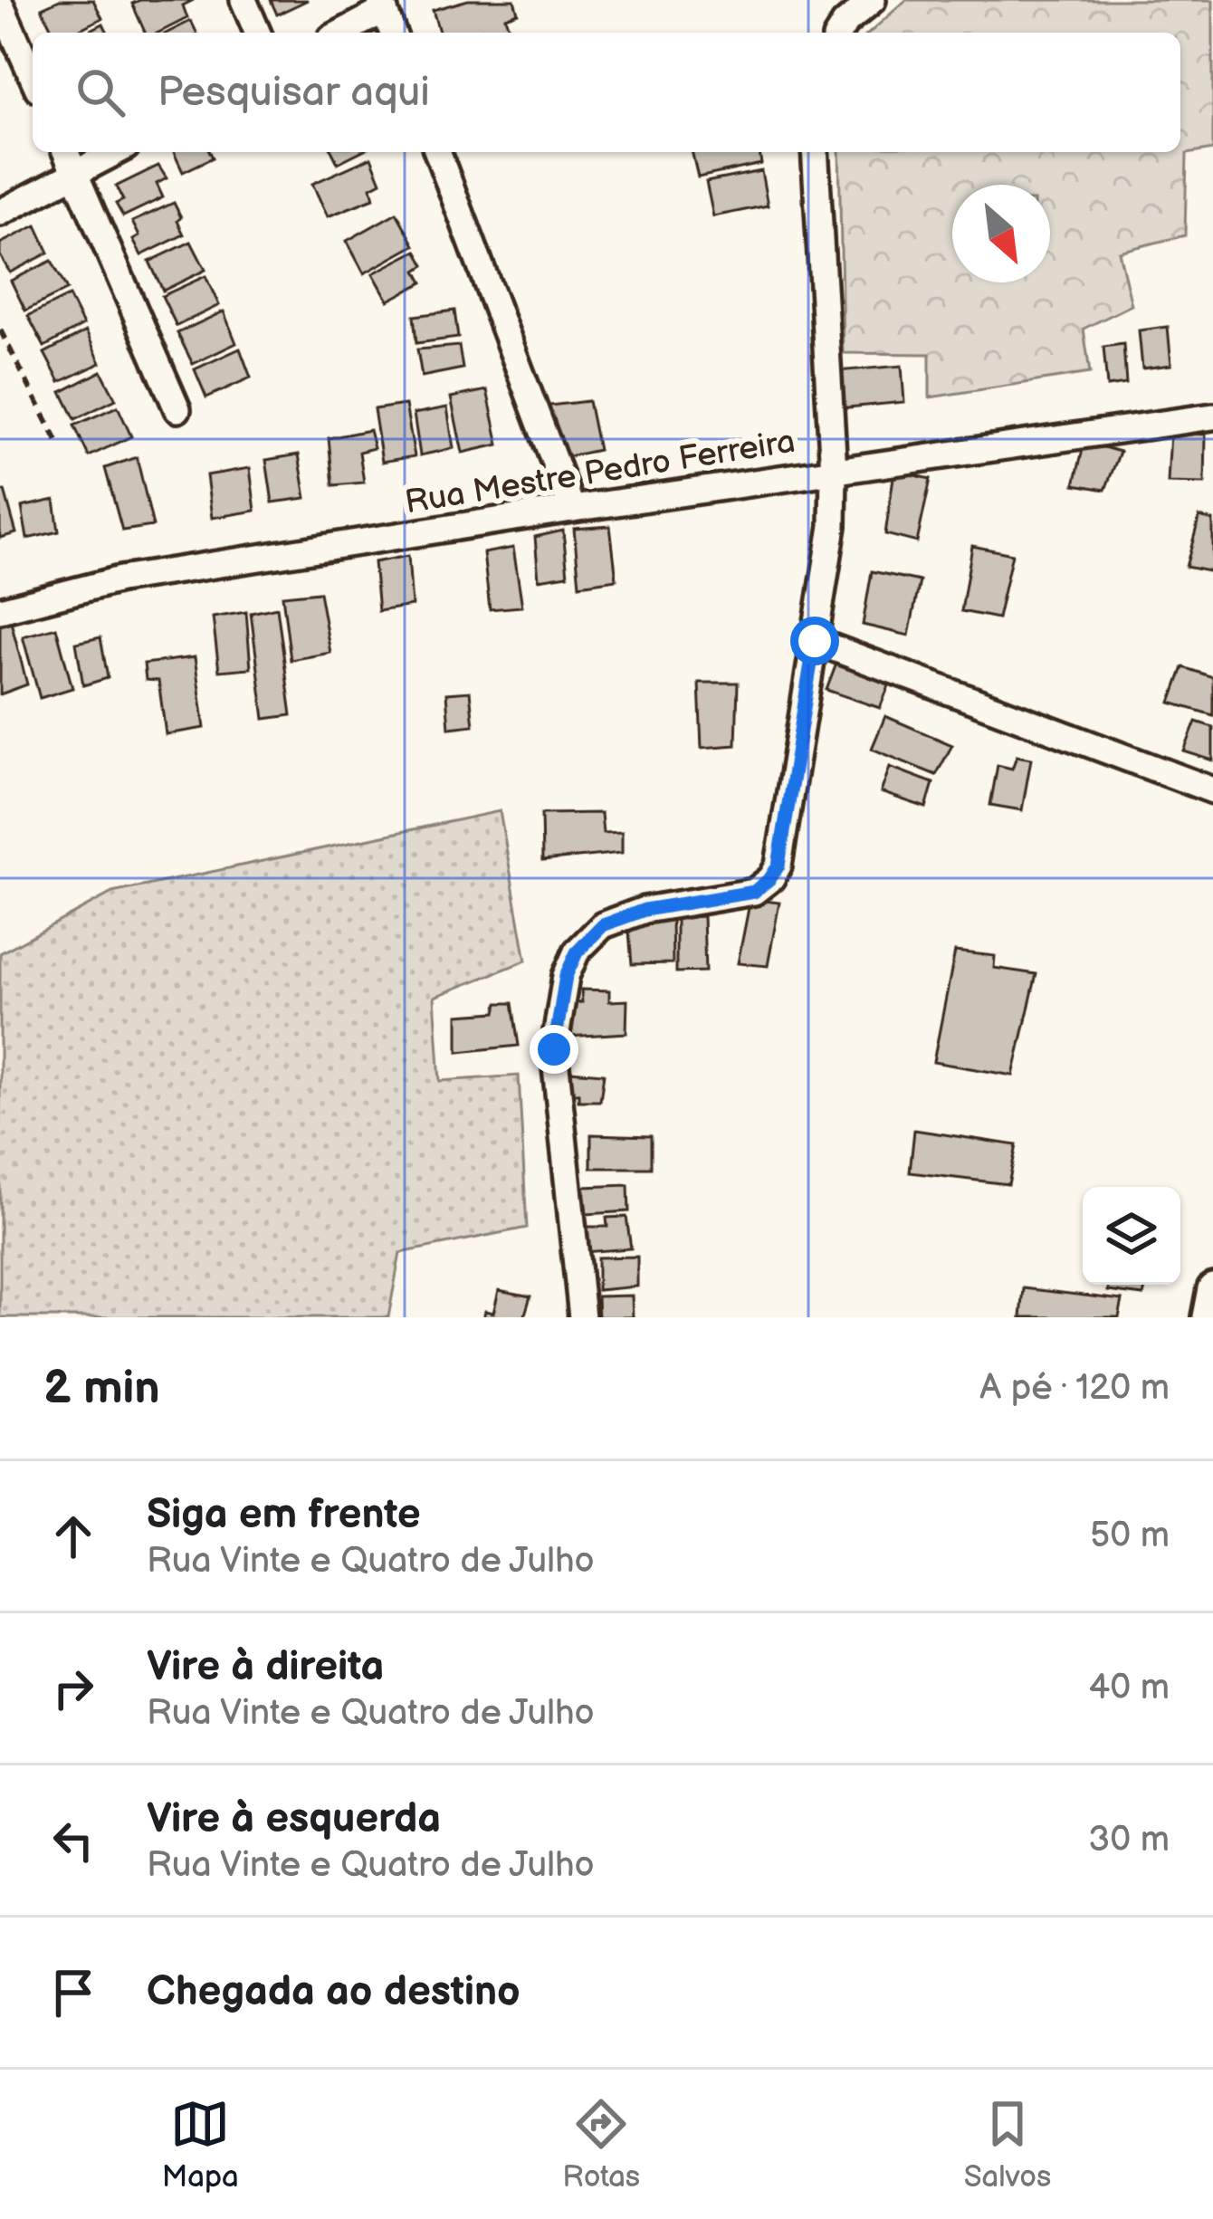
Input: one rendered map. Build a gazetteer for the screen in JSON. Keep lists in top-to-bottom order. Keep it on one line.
{"streets":{"street":["Rua Mestre Pedro Ferreira"]},"north":"bottom right","page":{"search":"Pesquisar aqui","heading":["2 min","A pé · 120 m"],"list":[["Siga em frente","Rua Vinte e Quatro de Julho","50 m"],["Vire à direita","Rua Vinte e Quatro de Julho","40 m"],["Vire à esquerda","Rua Vinte e Quatro de Julho","30 m"],"Chegada ao destino"],"nav":["Mapa","Rotas","Salvos"]}}
